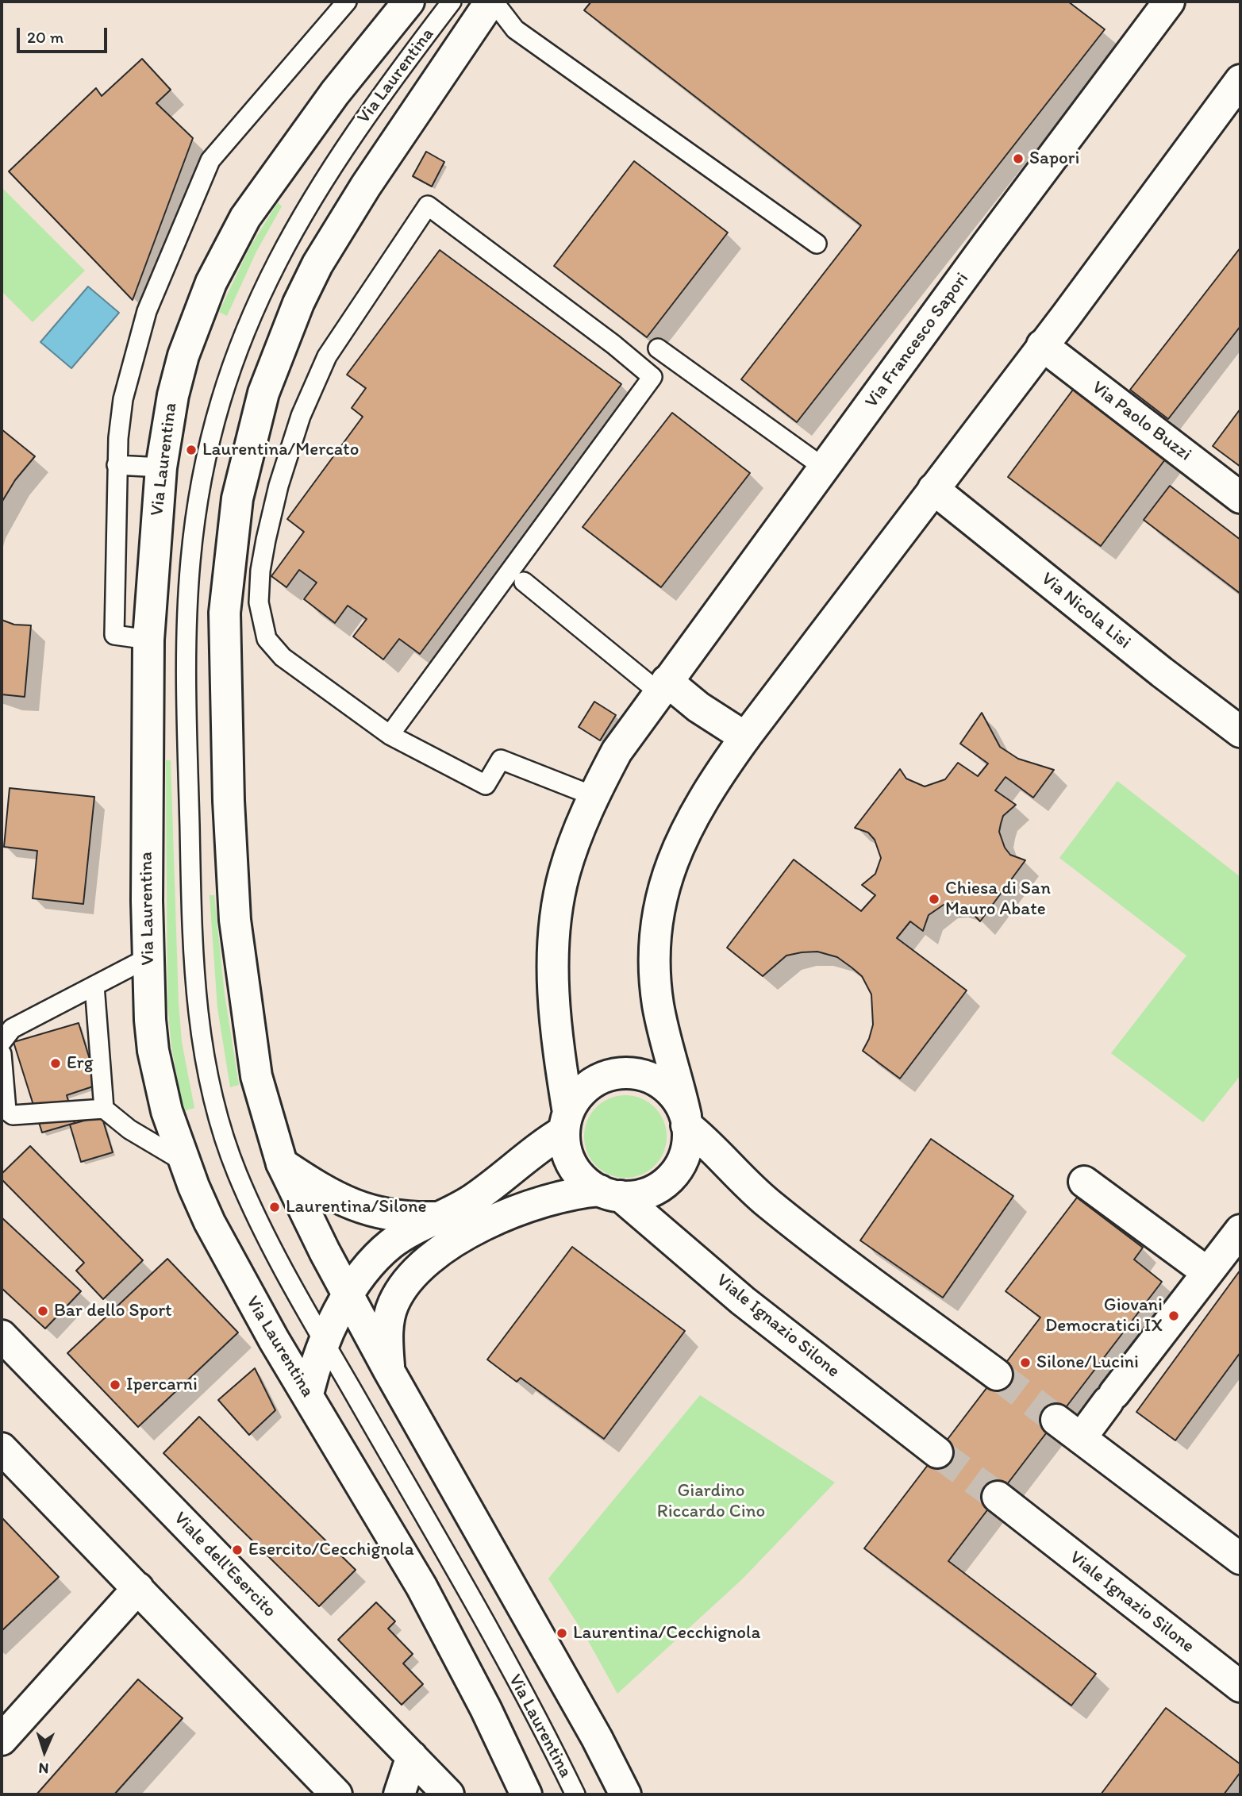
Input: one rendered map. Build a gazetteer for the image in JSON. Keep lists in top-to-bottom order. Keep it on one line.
{"streets":{"street":["Via Laurentina","Via Francesco Sapori","Via Paolo Buzzi","Via Nicola Lisi","Viale Ignazio Silone","Viale dell'Esercito"]},"crossings":[["Via Francesco Sapori","Viale Ignazio Silone"]],"parks":["Giardino Riccardo Cino"],"places":["Sapori","Laurentina/Mercato","Chiesa di San Mauro Abate","Erg","Laurentina/Silone","Bar dello Sport","Giovani Democratici IX","Silone/Lucini","Ipercarni","Esercito/Cecchignola","Laurentina/Cecchignola"],"scale_bar":"20 m","north":"bottom"}
